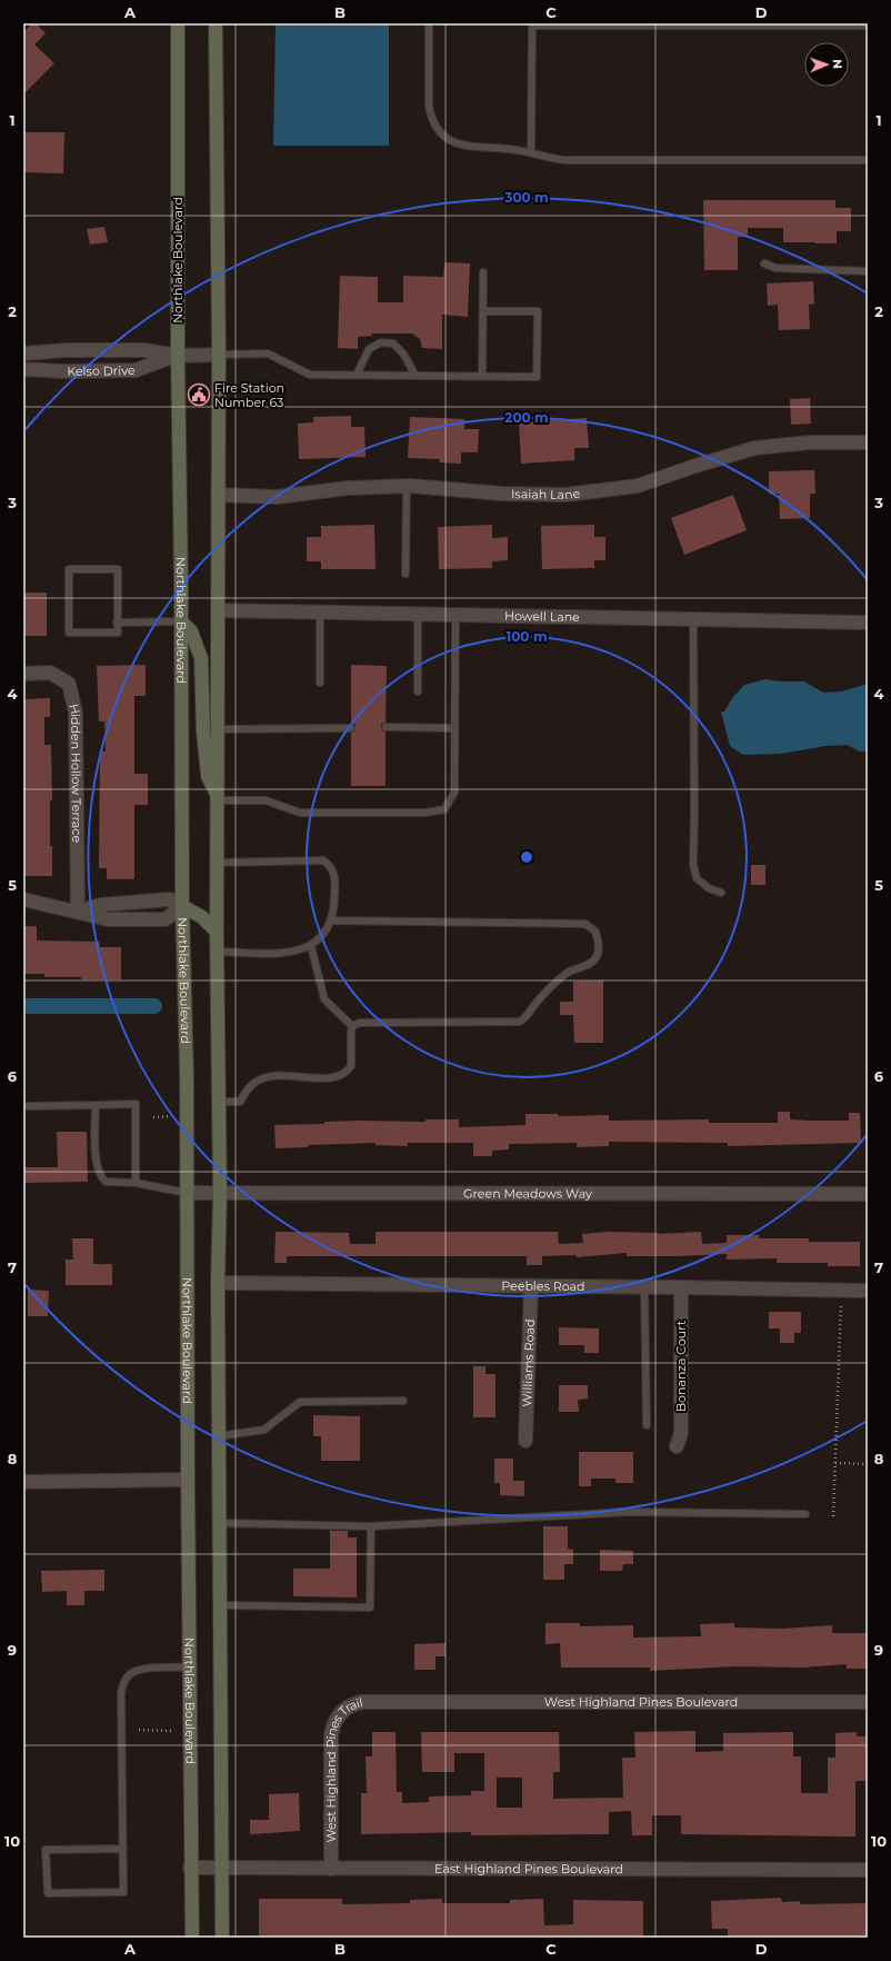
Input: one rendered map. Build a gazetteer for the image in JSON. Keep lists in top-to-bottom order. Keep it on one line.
{"streets":{"main road":["Northlake Boulevard"],"street":["Kelso Drive","Isaiah Lane","Howell Lane","Hidden Hollow Terrace","Green Meadows Way","Peebles Road","Williams Road","Bonanza Court","West Highland Pines Boulevard","West Highland Pines Trail","East Highland Pines Boulevard"]},"crossings":[["Northlake Boulevard","Kelso Drive"],["Northlake Boulevard","Green Meadows Way"],["Northlake Boulevard","East Highland Pines Boulevard"],["Peebles Road","Williams Road"],["Peebles Road","Bonanza Court"],["West Highland Pines Boulevard","West Highland Pines Trail"],["West Highland Pines Trail","East Highland Pines Boulevard"]],"places":{"public building":["Fire Station Number 63"]},"north":"right","grid":{"columns":["A","B","C","D"],"rows":["1","2","3","4","5","6","7","8","9","10"]},"rings":["300 m","200 m","100 m"]}
